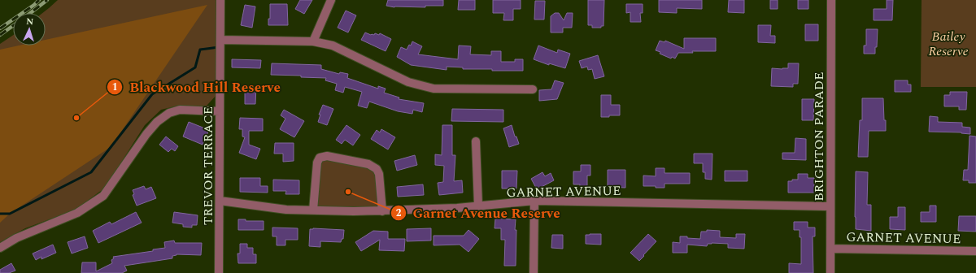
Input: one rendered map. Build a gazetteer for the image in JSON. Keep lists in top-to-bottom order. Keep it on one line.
{"streets":{"street":["BRIGHTON PARADE","TREVOR TERRACE","GARNET AVENUE"]},"crossings":[["BRIGHTON PARADE","GARNET AVENUE"],["TREVOR TERRACE","GARNET AVENUE"]],"parks":["Bailey Reserve"],"places":["Blackwood Hill Reserve","Garnet Avenue Reserve"],"north":"top"}
